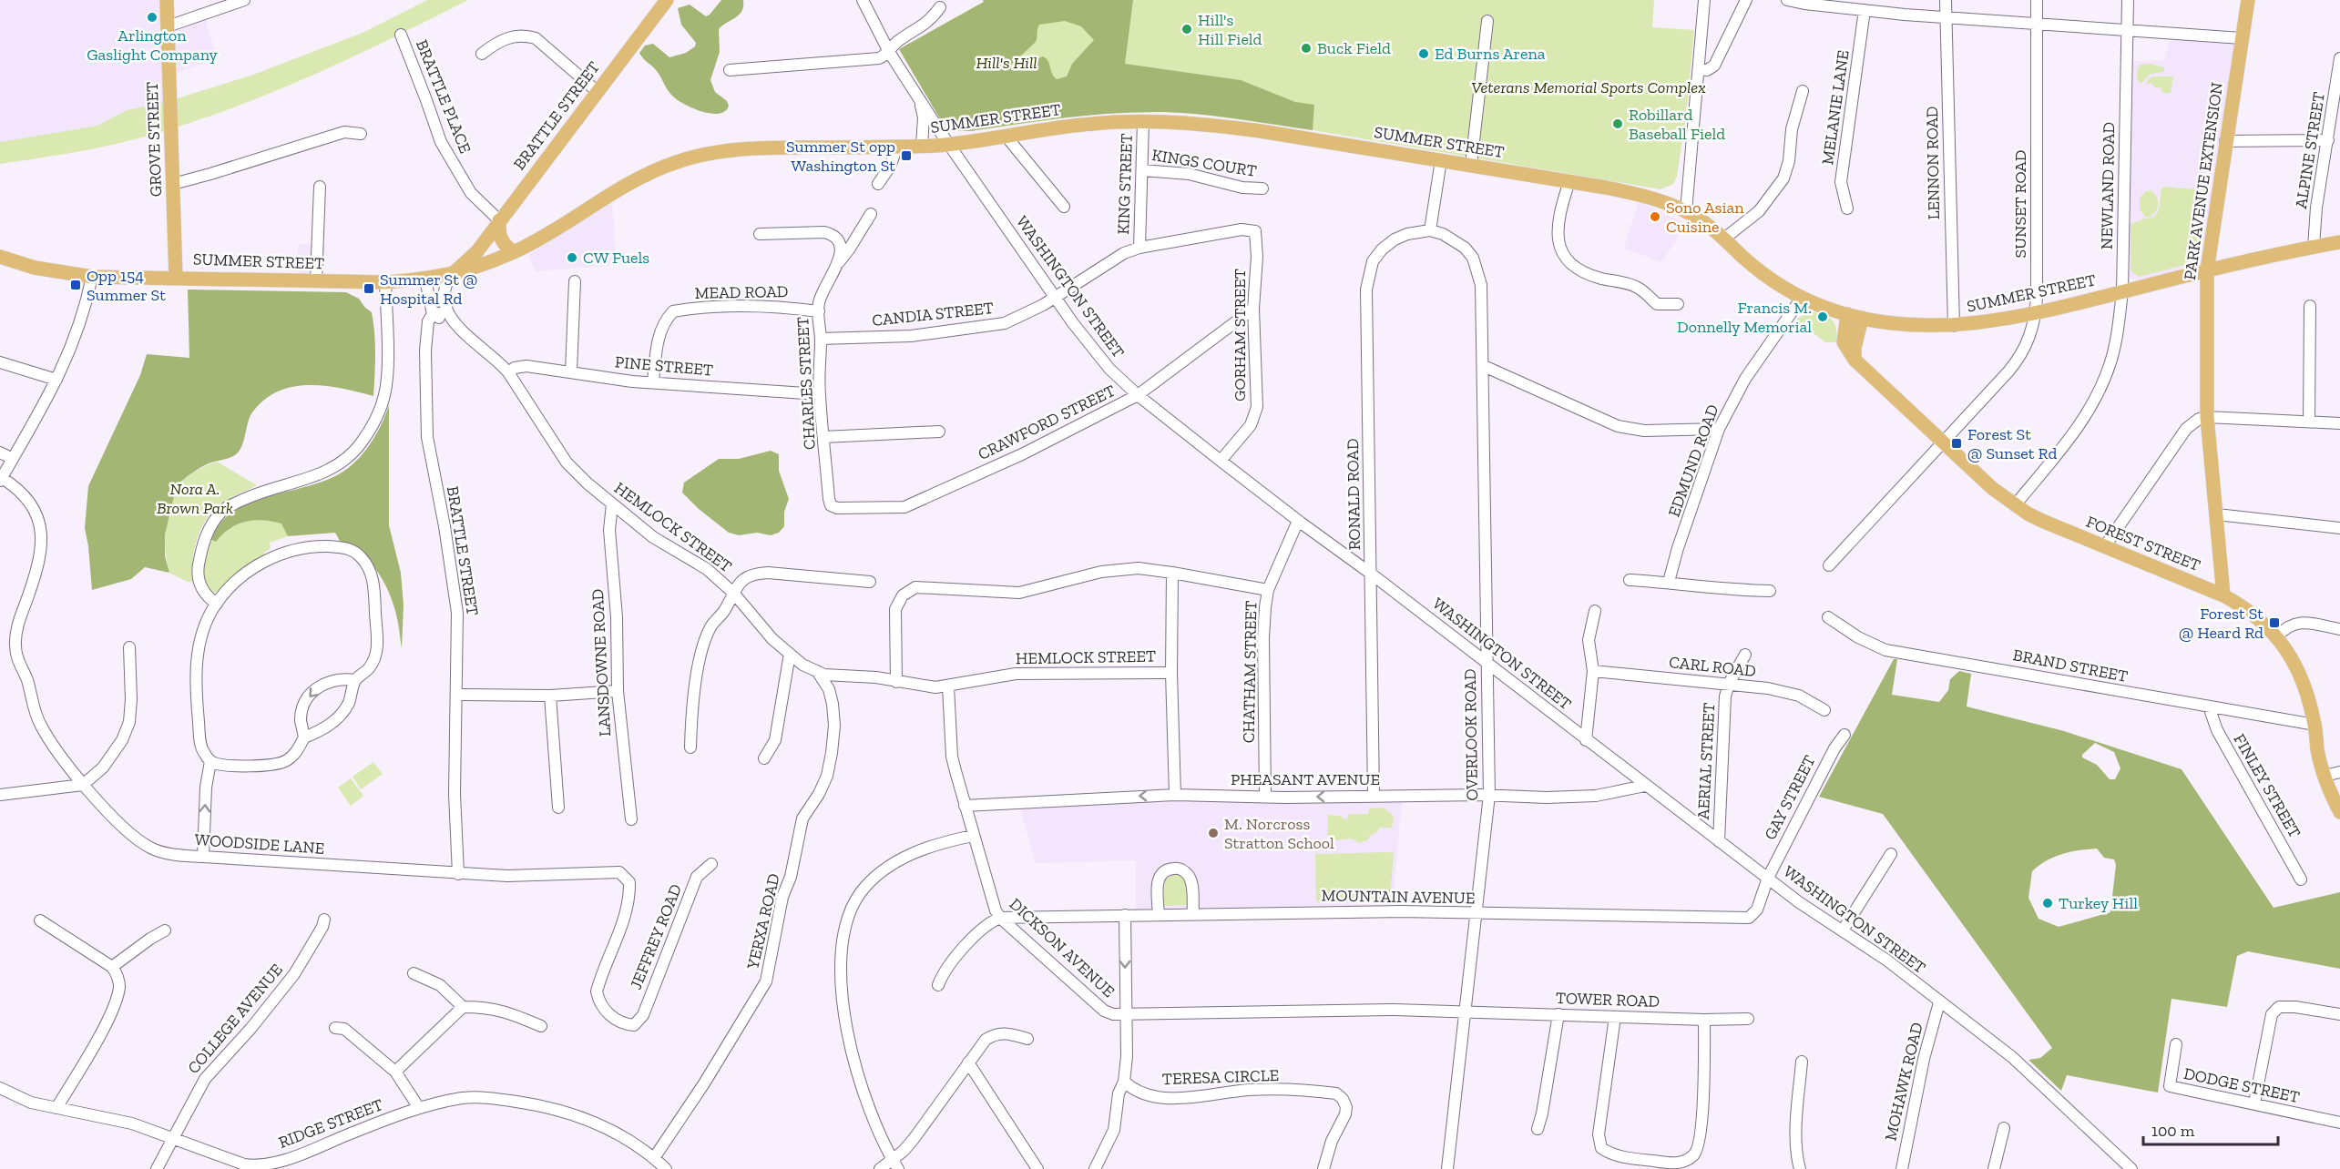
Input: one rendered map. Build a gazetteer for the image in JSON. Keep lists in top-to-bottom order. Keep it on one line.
{"streets":{"main road":["BRATTLE STREET","SUMMER STREET","GROVE STREET","PARK AVENUE EXTENSION","FOREST STREET"],"street":["BRATTLE PLACE","MELANIE LANE","ALPINE STREET","KINGS COURT","LENNON ROAD","KING STREET","NEWLAND ROAD","SUNSET ROAD","WASHINGTON STREET","MEAD ROAD","CANDIA STREET","GORHAM STREET","PINE STREET","CHARLES STREET","CRAWFORD STREET","EDMUND ROAD","RONALD ROAD","HEMLOCK STREET","LANSDOWNE ROAD","BRAND STREET","CARL ROAD","CHATHAM STREET","OVERLOOK ROAD","AERIAL STREET","PHEASANT AVENUE","FINLEY STREET","GAY STREET","WOODSIDE LANE","MOUNTAIN AVENUE","YERXA ROAD","JEFFREY ROAD","DICKSON AVENUE","TOWER ROAD","COLLEGE AVENUE","TERESA CIRCLE","MOHAWK ROAD","DODGE STREET","RIDGE STREET"]},"crossings":[["BRATTLE PLACE","BRATTLE STREET"],["BRATTLE STREET","SUMMER STREET"],["BRATTLE STREET","HEMLOCK STREET"],["BRATTLE STREET","WOODSIDE LANE"],["SUMMER STREET","GROVE STREET"],["SUMMER STREET","ALPINE STREET"],["SUMMER STREET","LENNON ROAD"],["SUMMER STREET","PARK AVENUE EXTENSION"],["SUMMER STREET","KING STREET"],["SUMMER STREET","NEWLAND ROAD"],["SUMMER STREET","SUNSET ROAD"],["SUMMER STREET","WASHINGTON STREET"],["SUMMER STREET","EDMUND ROAD"],["SUMMER STREET","FOREST STREET"],["KINGS COURT","KING STREET"],["PARK AVENUE EXTENSION","FOREST STREET"],["KING STREET","CANDIA STREET"],["NEWLAND ROAD","FOREST STREET"],["SUNSET ROAD","FOREST STREET"],["WASHINGTON STREET","CANDIA STREET"],["WASHINGTON STREET","GORHAM STREET"],["WASHINGTON STREET","CRAWFORD STREET"],["WASHINGTON STREET","RONALD ROAD"],["WASHINGTON STREET","CHATHAM STREET"],["WASHINGTON STREET","OVERLOOK ROAD"],["WASHINGTON STREET","AERIAL STREET"],["WASHINGTON STREET","PHEASANT AVENUE"],["WASHINGTON STREET","GAY STREET"],["WASHINGTON STREET","MOUNTAIN AVENUE"],["WASHINGTON STREET","MOHAWK ROAD"],["MEAD ROAD","PINE STREET"],["MEAD ROAD","CHARLES STREET"],["CANDIA STREET","GORHAM STREET"],["CANDIA STREET","CHARLES STREET"],["GORHAM STREET","CRAWFORD STREET"],["PINE STREET","CHARLES STREET"],["PINE STREET","HEMLOCK STREET"],["CHARLES STREET","CRAWFORD STREET"],["RONALD ROAD","OVERLOOK ROAD"],["RONALD ROAD","PHEASANT AVENUE"],["HEMLOCK STREET","LANSDOWNE ROAD"],["HEMLOCK STREET","YERXA ROAD"],["HEMLOCK STREET","DICKSON AVENUE"],["FOREST STREET","BRAND STREET"],["BRAND STREET","FINLEY STREET"],["CARL ROAD","AERIAL STREET"],["CHATHAM STREET","PHEASANT AVENUE"],["OVERLOOK ROAD","PHEASANT AVENUE"],["OVERLOOK ROAD","MOUNTAIN AVENUE"],["OVERLOOK ROAD","DICKSON AVENUE"],["OVERLOOK ROAD","TOWER ROAD"],["PHEASANT AVENUE","DICKSON AVENUE"],["GAY STREET","MOUNTAIN AVENUE"],["WOODSIDE LANE","JEFFREY ROAD"],["MOUNTAIN AVENUE","DICKSON AVENUE"],["YERXA ROAD","RIDGE STREET"],["DICKSON AVENUE","TOWER ROAD"],["COLLEGE AVENUE","RIDGE STREET"]],"one_way":["PHEASANT AVENUE"],"parks":["Hill's Hill","Veterans Memorial Sports Complex","Nora A. Brown Park"],"places":{"other":["Arlington Gaslight Company","Hill's Hill Field","Buck Field","Ed Burns Arena","Robillard Baseball Field","Sono Asian Cuisine","CW Fuels","Francis M. Donnelly Memorial","M. Norcross Stratton School","Turkey Hill"],"transit":["Summer St opp Washington St","Opp 154 Summer St","Summer St @ Hospital Rd","Forest St @ Sunset Rd","Forest St @ Heard Rd"]},"scale_bar":"100 m"}
